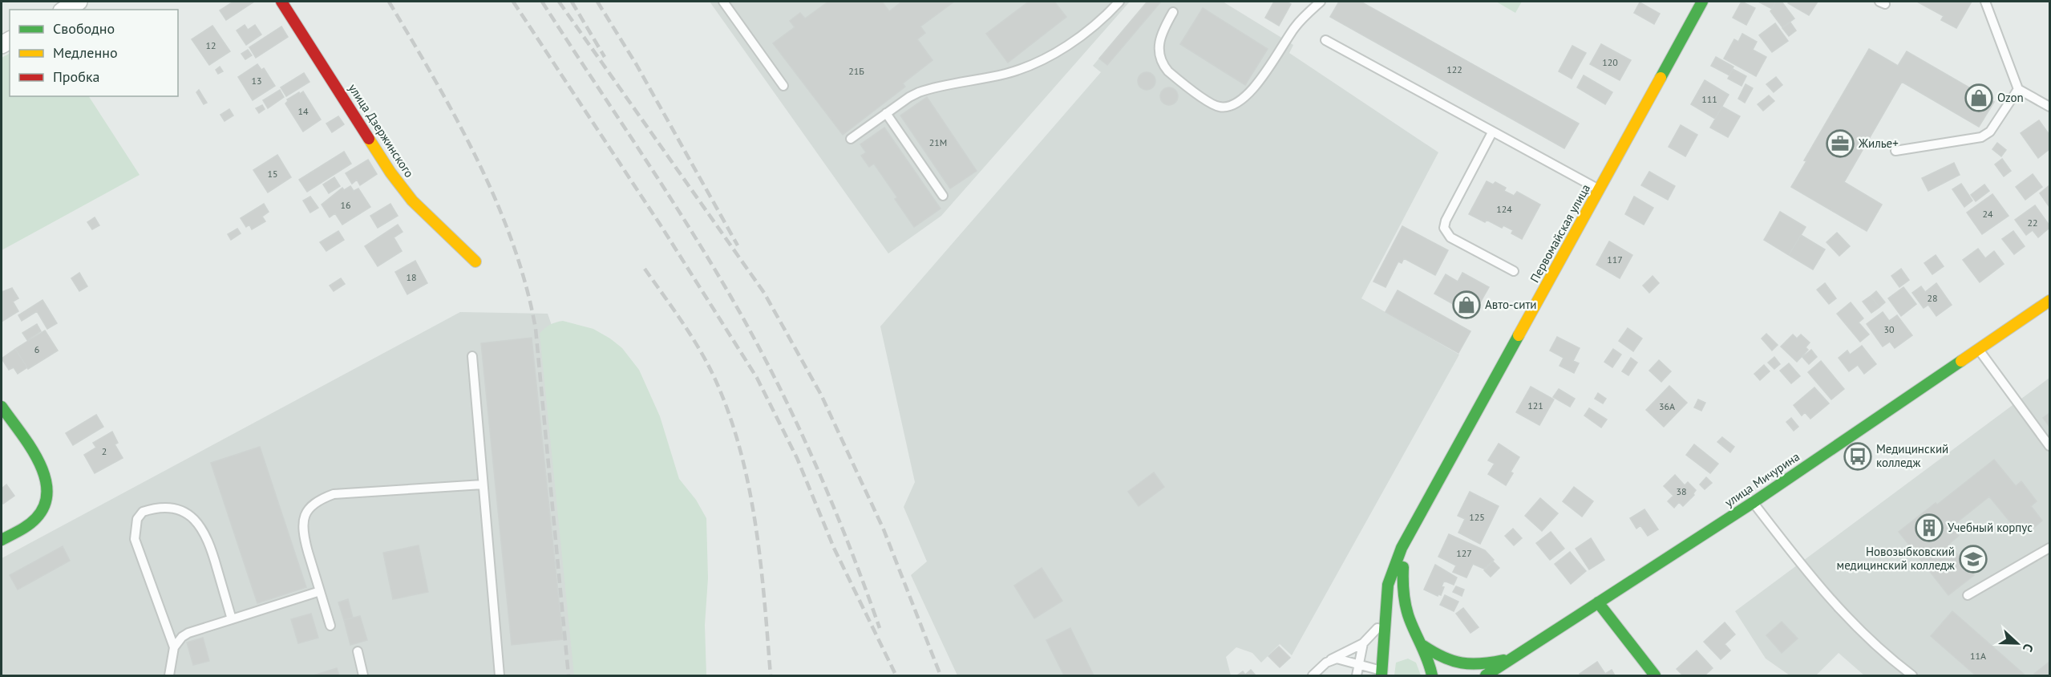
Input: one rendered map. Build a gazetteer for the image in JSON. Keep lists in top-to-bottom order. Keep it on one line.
{"streets":{"main road":["улица Дзержинского","Первомайская улица","улица Мичурина"]},"places":{"shop":["Ozon","Авто-сити"],"office":["Жилье+"],"bus stop":["Медицинский колледж"],"building":["Учебный корпус"],"school or university":["Новозыбковский медицинский колледж"]},"house_numbers":["12","120","122","21Б","13","111","14","21М","15","16","124","24","22","117","18","28","30","6","121","36А","2","38","125","127","11А"],"legend":["Свободно","Медленно","Пробка"],"north":"right"}
